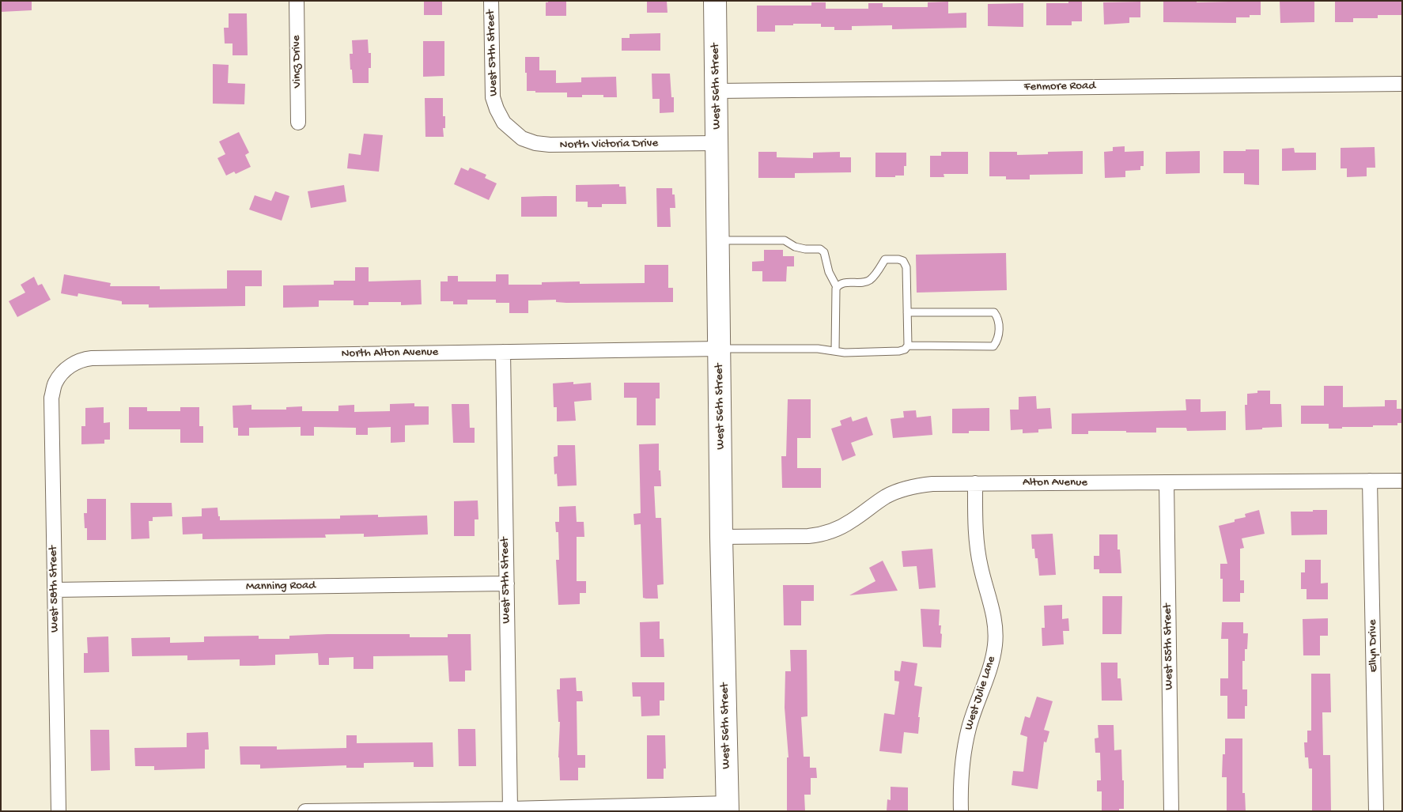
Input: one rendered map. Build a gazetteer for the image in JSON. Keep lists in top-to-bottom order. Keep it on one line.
{"streets":{"main road":["West 56th Street"],"street":["West 57th Street","Vincz Drive","Fenmore Road","North Victoria Drive","North Alton Avenue","Alton Avenue","Manning Road","West 58th Street","Ellyn Drive","West 55th Street","West Julie Lane"]},"crossings":[["West 57th Street","North Victoria Drive"],["West 57th Street","North Alton Avenue"],["West 57th Street","Manning Road"],["West 56th Street","Fenmore Road"],["West 56th Street","North Victoria Drive"],["West 56th Street","North Alton Avenue"],["West 56th Street","Alton Avenue"],["North Alton Avenue","West 58th Street"],["Alton Avenue","Ellyn Drive"],["Alton Avenue","West 55th Street"],["Alton Avenue","West Julie Lane"],["Manning Road","West 58th Street"]]}
